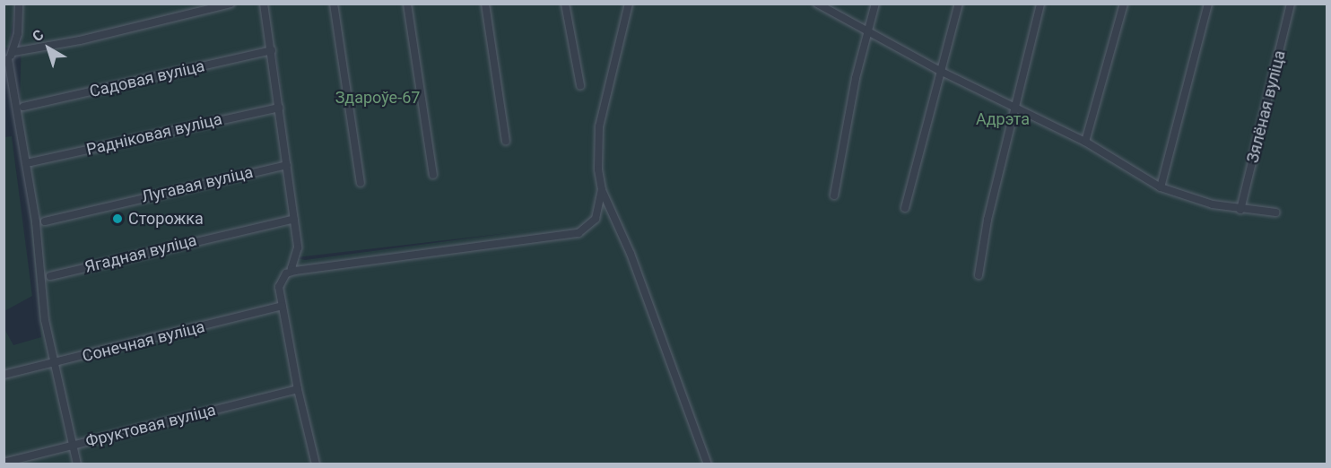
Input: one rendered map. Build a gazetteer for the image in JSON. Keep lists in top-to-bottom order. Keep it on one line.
{"streets":{"street":["Садовая вуліца","Зялёная вуліца","Радніковая вуліца","Лугавая вуліца","Ягадная вуліца","Сонечная вуліца","Фруктовая вуліца"]},"parks":["Здароўе-67","Адрэта"],"places":["Сторожка"],"north":"top left"}
